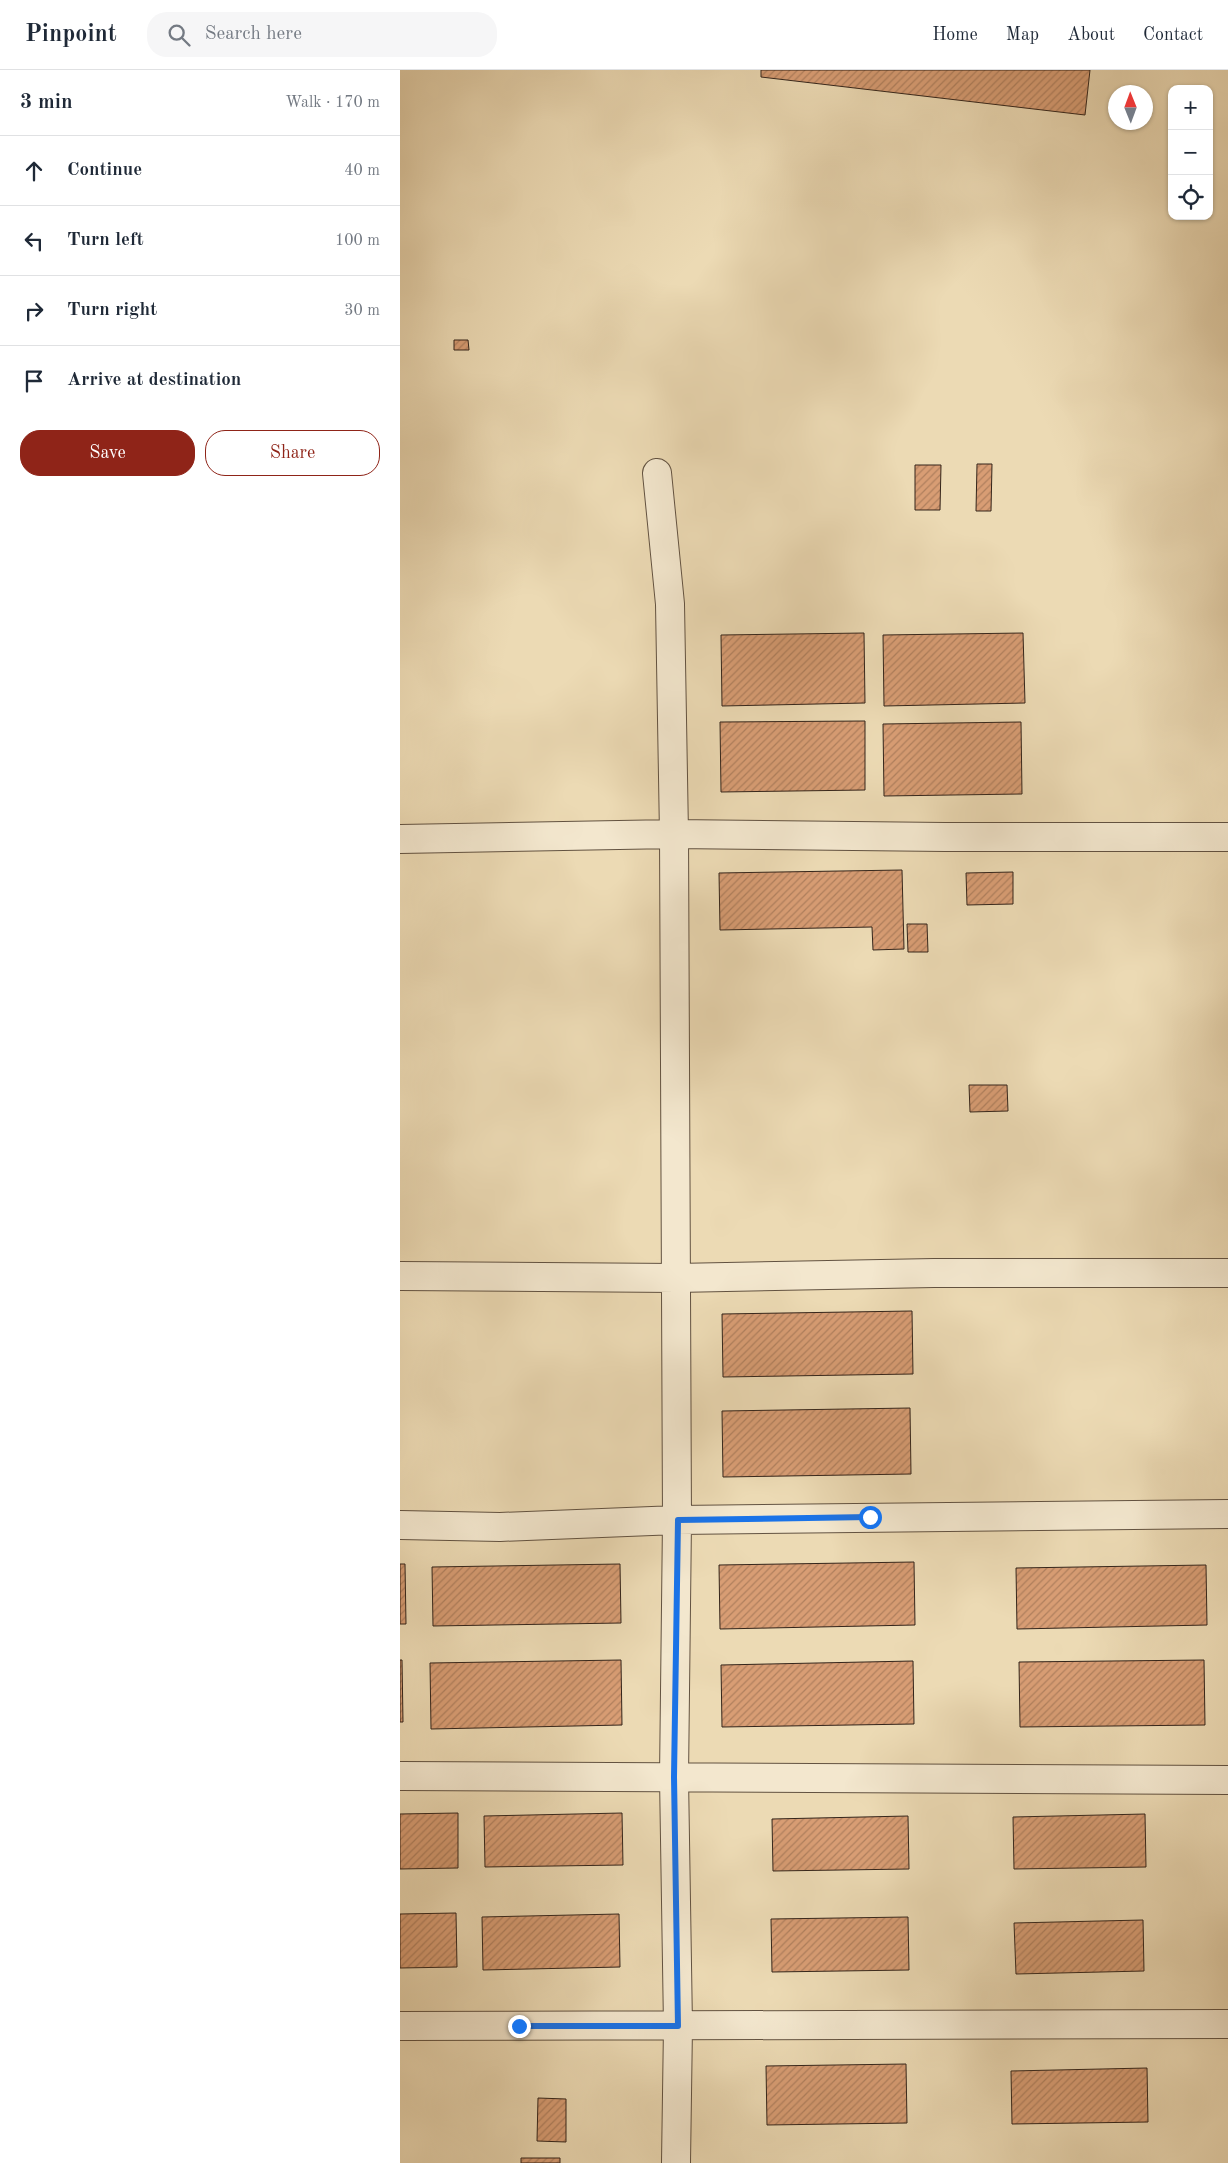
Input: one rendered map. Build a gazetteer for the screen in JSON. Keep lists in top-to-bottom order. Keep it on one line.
{"north":"top","page":{"header":"Pinpoint","search":"Search here","nav":["Home","Map","About","Contact"],"heading":["3 min","Walk · 170 m"],"map_buttons":["+","−"],"list":[["Continue","40 m"],["Turn left","100 m"],["Turn right","30 m"],"Arrive at destination"],"buttons":["Save","Share"]}}
